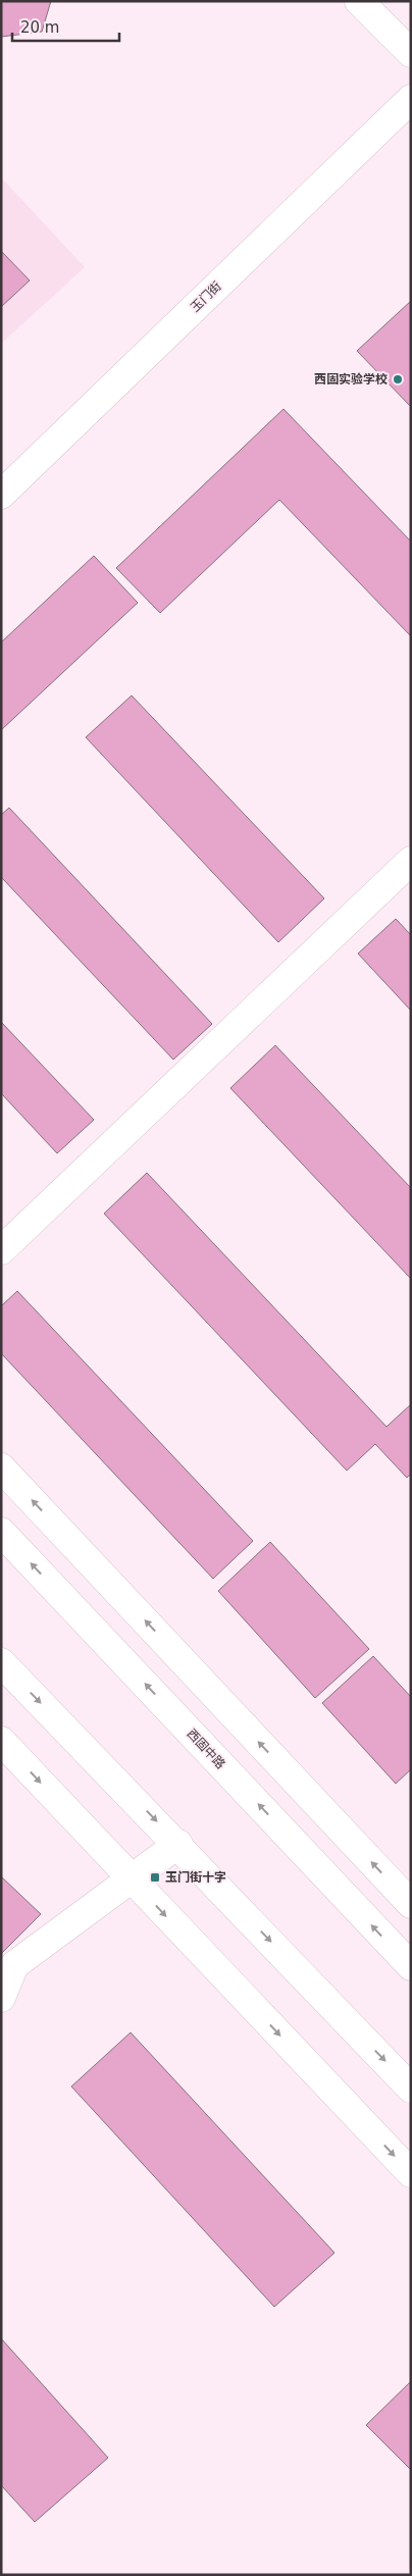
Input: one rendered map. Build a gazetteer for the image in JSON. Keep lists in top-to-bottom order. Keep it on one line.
{"streets":{"street":["玉门街","西固中路"]},"places":{"other":["西固实验学校"],"transit":["玉门街十字"]},"scale_bar":"20 m"}
